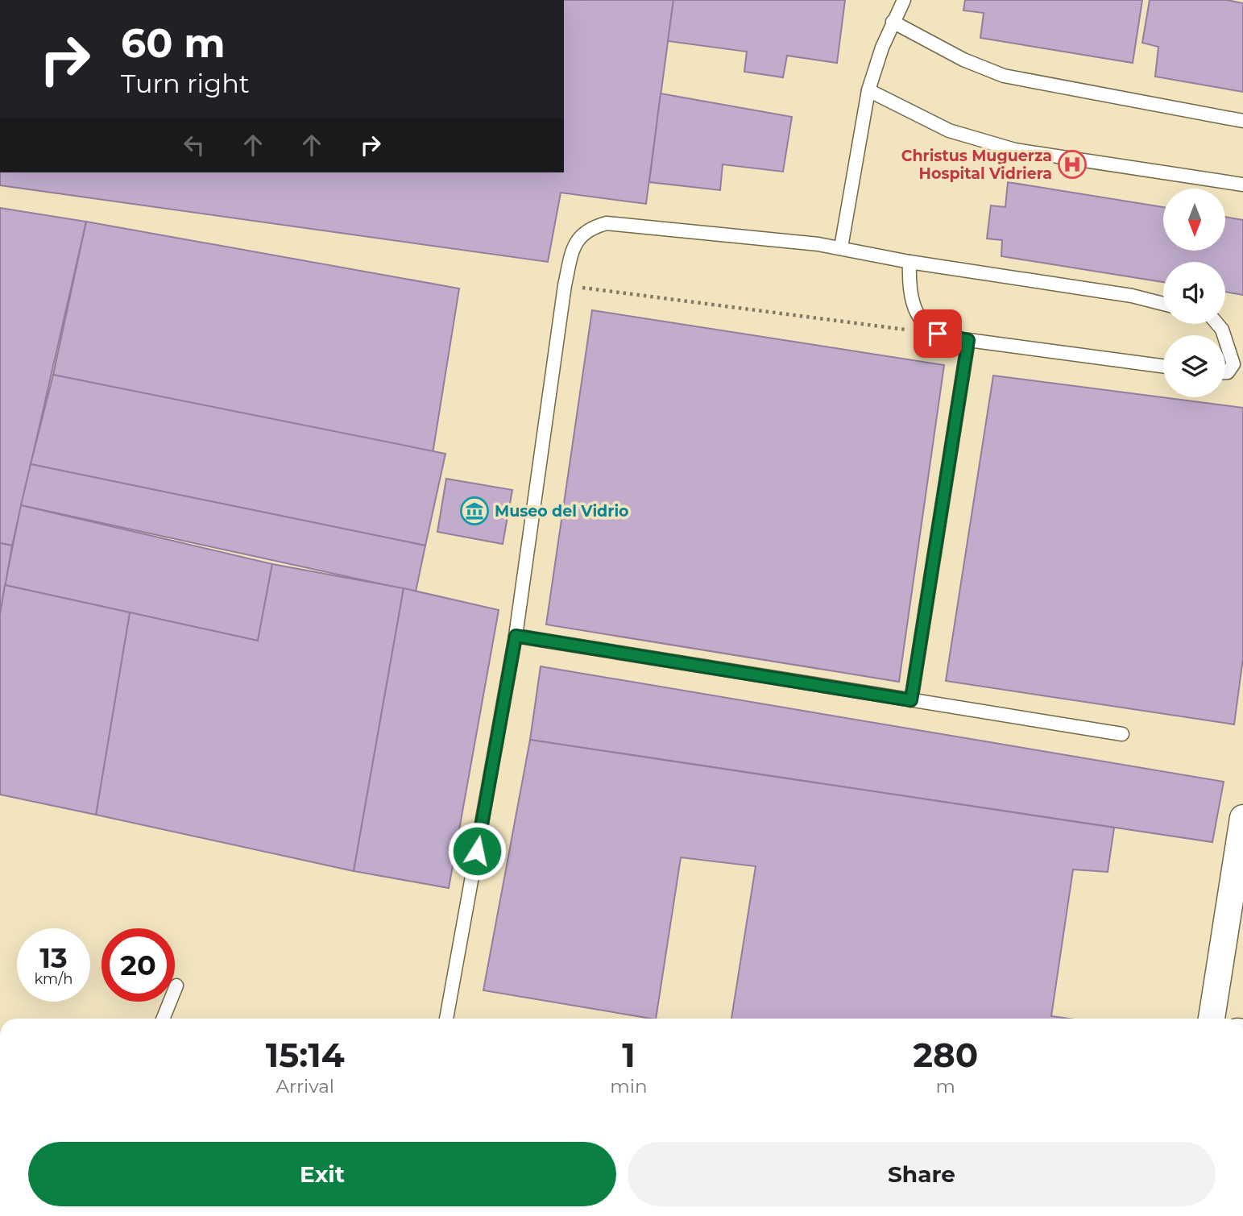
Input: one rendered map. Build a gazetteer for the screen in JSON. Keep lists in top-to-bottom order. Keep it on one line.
{"places":{"hospital":["Christus Muguerza Hospital Vidriera"],"museum":["Museo del Vidrio"]},"north":"bottom","page":{"turn":["60 m","Turn right"],"speed":"13 km/h","limit":"20","eta":["15:14","Arrival","1","min","280","m"],"buttons":["Exit","Share"]}}
